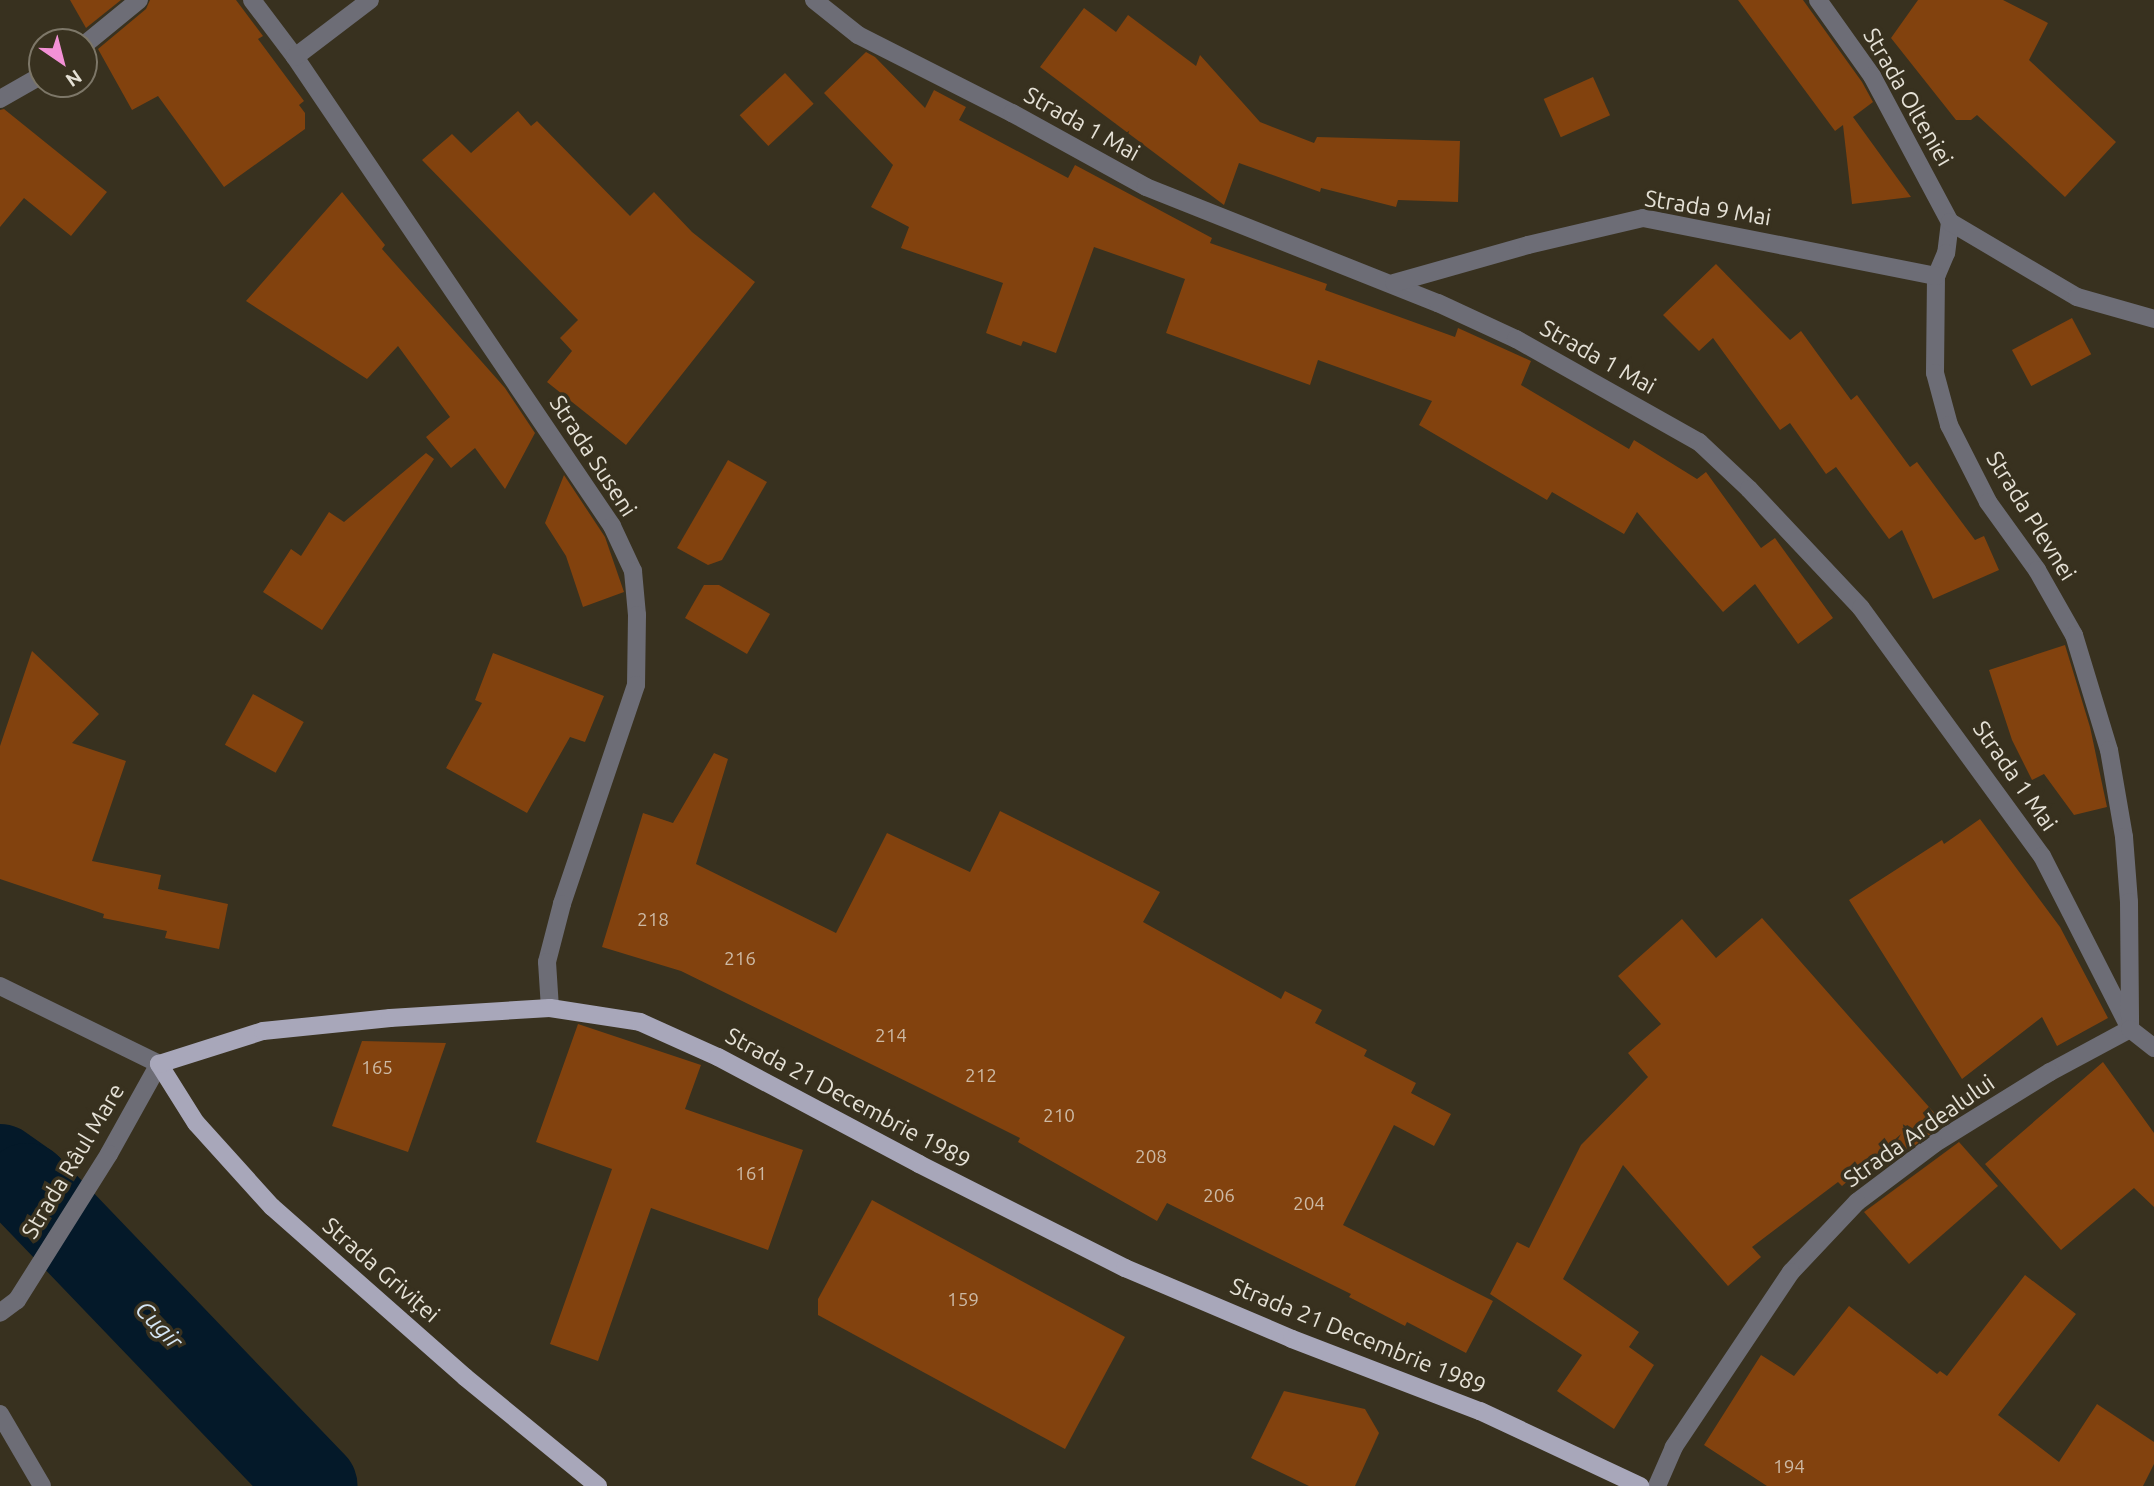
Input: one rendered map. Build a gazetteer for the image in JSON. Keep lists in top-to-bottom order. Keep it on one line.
{"streets":{"main road":["Strada 21 Decembrie 1989","Strada Griviței"],"street":["Strada Olteniei","Strada 1 Mai","Strada 9 Mai","Strada Suseni","Strada Plevnei","Strada Ardealului","Strada Râul Mare"]},"crossings":[["Strada Olteniei","Strada Plevnei"],["Strada 1 Mai","Strada 9 Mai"],["Strada 1 Mai","Strada Plevnei"],["Strada 1 Mai","Strada Ardealului"],["Strada 9 Mai","Strada Plevnei"],["Strada Suseni","Strada 21 Decembrie 1989"],["Strada Plevnei","Strada Ardealului"],["Strada 21 Decembrie 1989","Strada Râul Mare"],["Strada 21 Decembrie 1989","Strada Griviței"],["Strada Râul Mare","Strada Griviței"]],"water":["Cugir"],"house_numbers":["218","216","214","165","212","210","208","161","206","204","159","194"],"north":"bottom right"}
